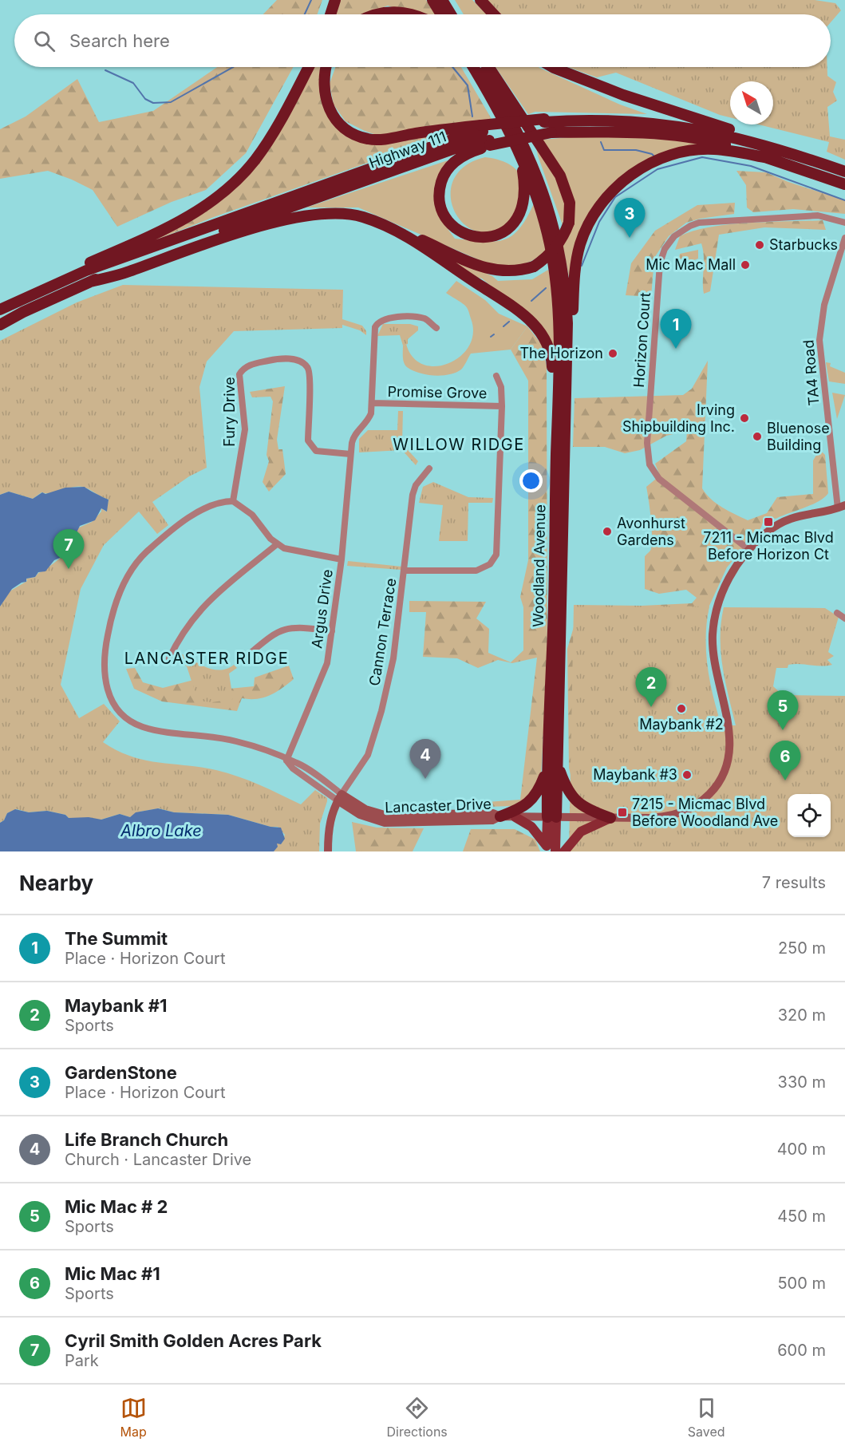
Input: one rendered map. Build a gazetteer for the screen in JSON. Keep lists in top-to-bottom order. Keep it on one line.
{"streets":{"highway":["Highway 111","Woodland Avenue"],"street":["Horizon Court","TA4 Road","Promise Grove","Fury Drive","Argus Drive","Cannon Terrace","Lancaster Drive"]},"crossings":[["Horizon Court","Lancaster Drive"],["TA4 Road","Lancaster Drive"],["Promise Grove","Argus Drive"],["Fury Drive","Argus Drive"],["Fury Drive","Lancaster Drive"],["Woodland Avenue","Lancaster Drive"],["Argus Drive","Lancaster Drive"],["Cannon Terrace","Lancaster Drive"]],"districts":["WILLOW RIDGE","LANCASTER RIDGE"],"water":["Albro Lake"],"places":{"other":["Starbucks","Mic Mac Mall","The Horizon","Irving Shipbuilding Inc.","Bluenose Building","Avonhurst Gardens","Maybank #2","Maybank #3"],"transit":["7211 - Micmac Blvd Before Horizon Ct","7215 - Micmac Blvd Before Woodland Ave"]},"north":"top left","page":{"search":"Search here","pins":["3","1","7","2","5","4","6"],"heading":["Nearby","7 results"],"list":[{"mark":"1","name":"The Summit","note":"Place · Horizon Court","value":"250 m"},{"mark":"2","name":"Maybank #1","note":"Sports","value":"320 m"},{"mark":"3","name":"GardenStone","note":"Place · Horizon Court","value":"330 m"},{"mark":"4","name":"Life Branch Church","note":"Church · Lancaster Drive","value":"400 m"},{"mark":"5","name":"Mic Mac # 2","note":"Sports","value":"450 m"},{"mark":"6","name":"Mic Mac #1","note":"Sports","value":"500 m"},{"mark":"7","name":"Cyril Smith Golden Acres Park","note":"Park","value":"600 m"}],"nav":["Map","Directions","Saved"]}}
